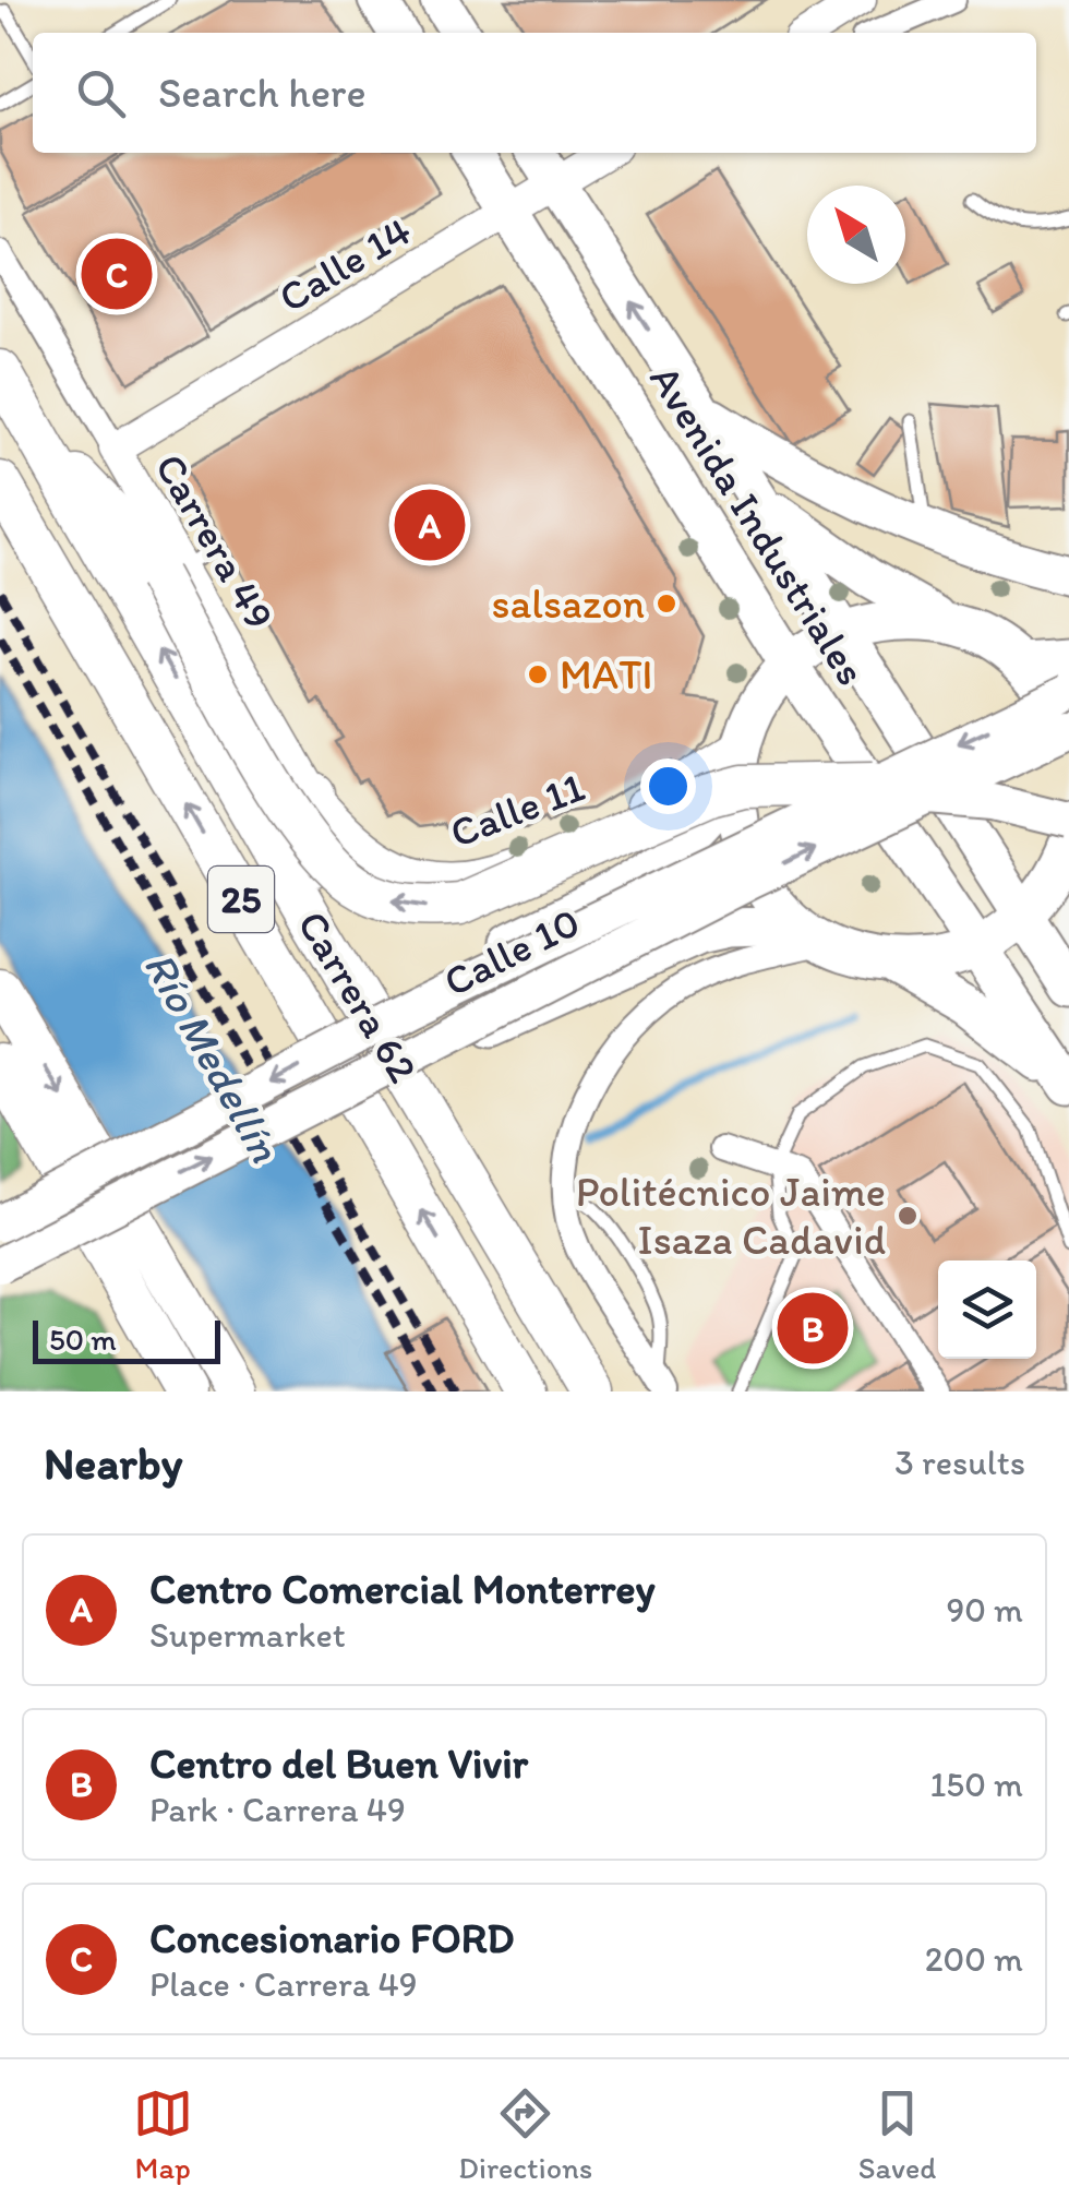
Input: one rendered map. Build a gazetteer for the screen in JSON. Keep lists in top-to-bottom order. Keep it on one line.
{"streets":{"highway":["25","Carrera 62"],"main road":["Avenida Industriales","Calle 10"],"street":["Calle 14","Carrera 49","Calle 11"]},"crossings":[["Calle 14","Avenida Industriales"],["Calle 14","Carrera 49"],["Carrera 49","Calle 11"]],"water":["Río Medellín"],"places":["salsazon","MATI","Politécnico Jaime Isaza Cadavid"],"scale_bar":"50 m","north":"top left","page":{"search":"Search here","pins":["C","A","B"],"scale":"50 m","heading":["Nearby","3 results"],"list":[{"mark":"A","name":"Centro Comercial Monterrey","note":"Supermarket","value":"90 m"},{"mark":"B","name":"Centro del Buen Vivir","note":"Park · Carrera 49","value":"150 m"},{"mark":"C","name":"Concesionario FORD","note":"Place · Carrera 49","value":"200 m"}],"nav":["Map","Directions","Saved"]}}
